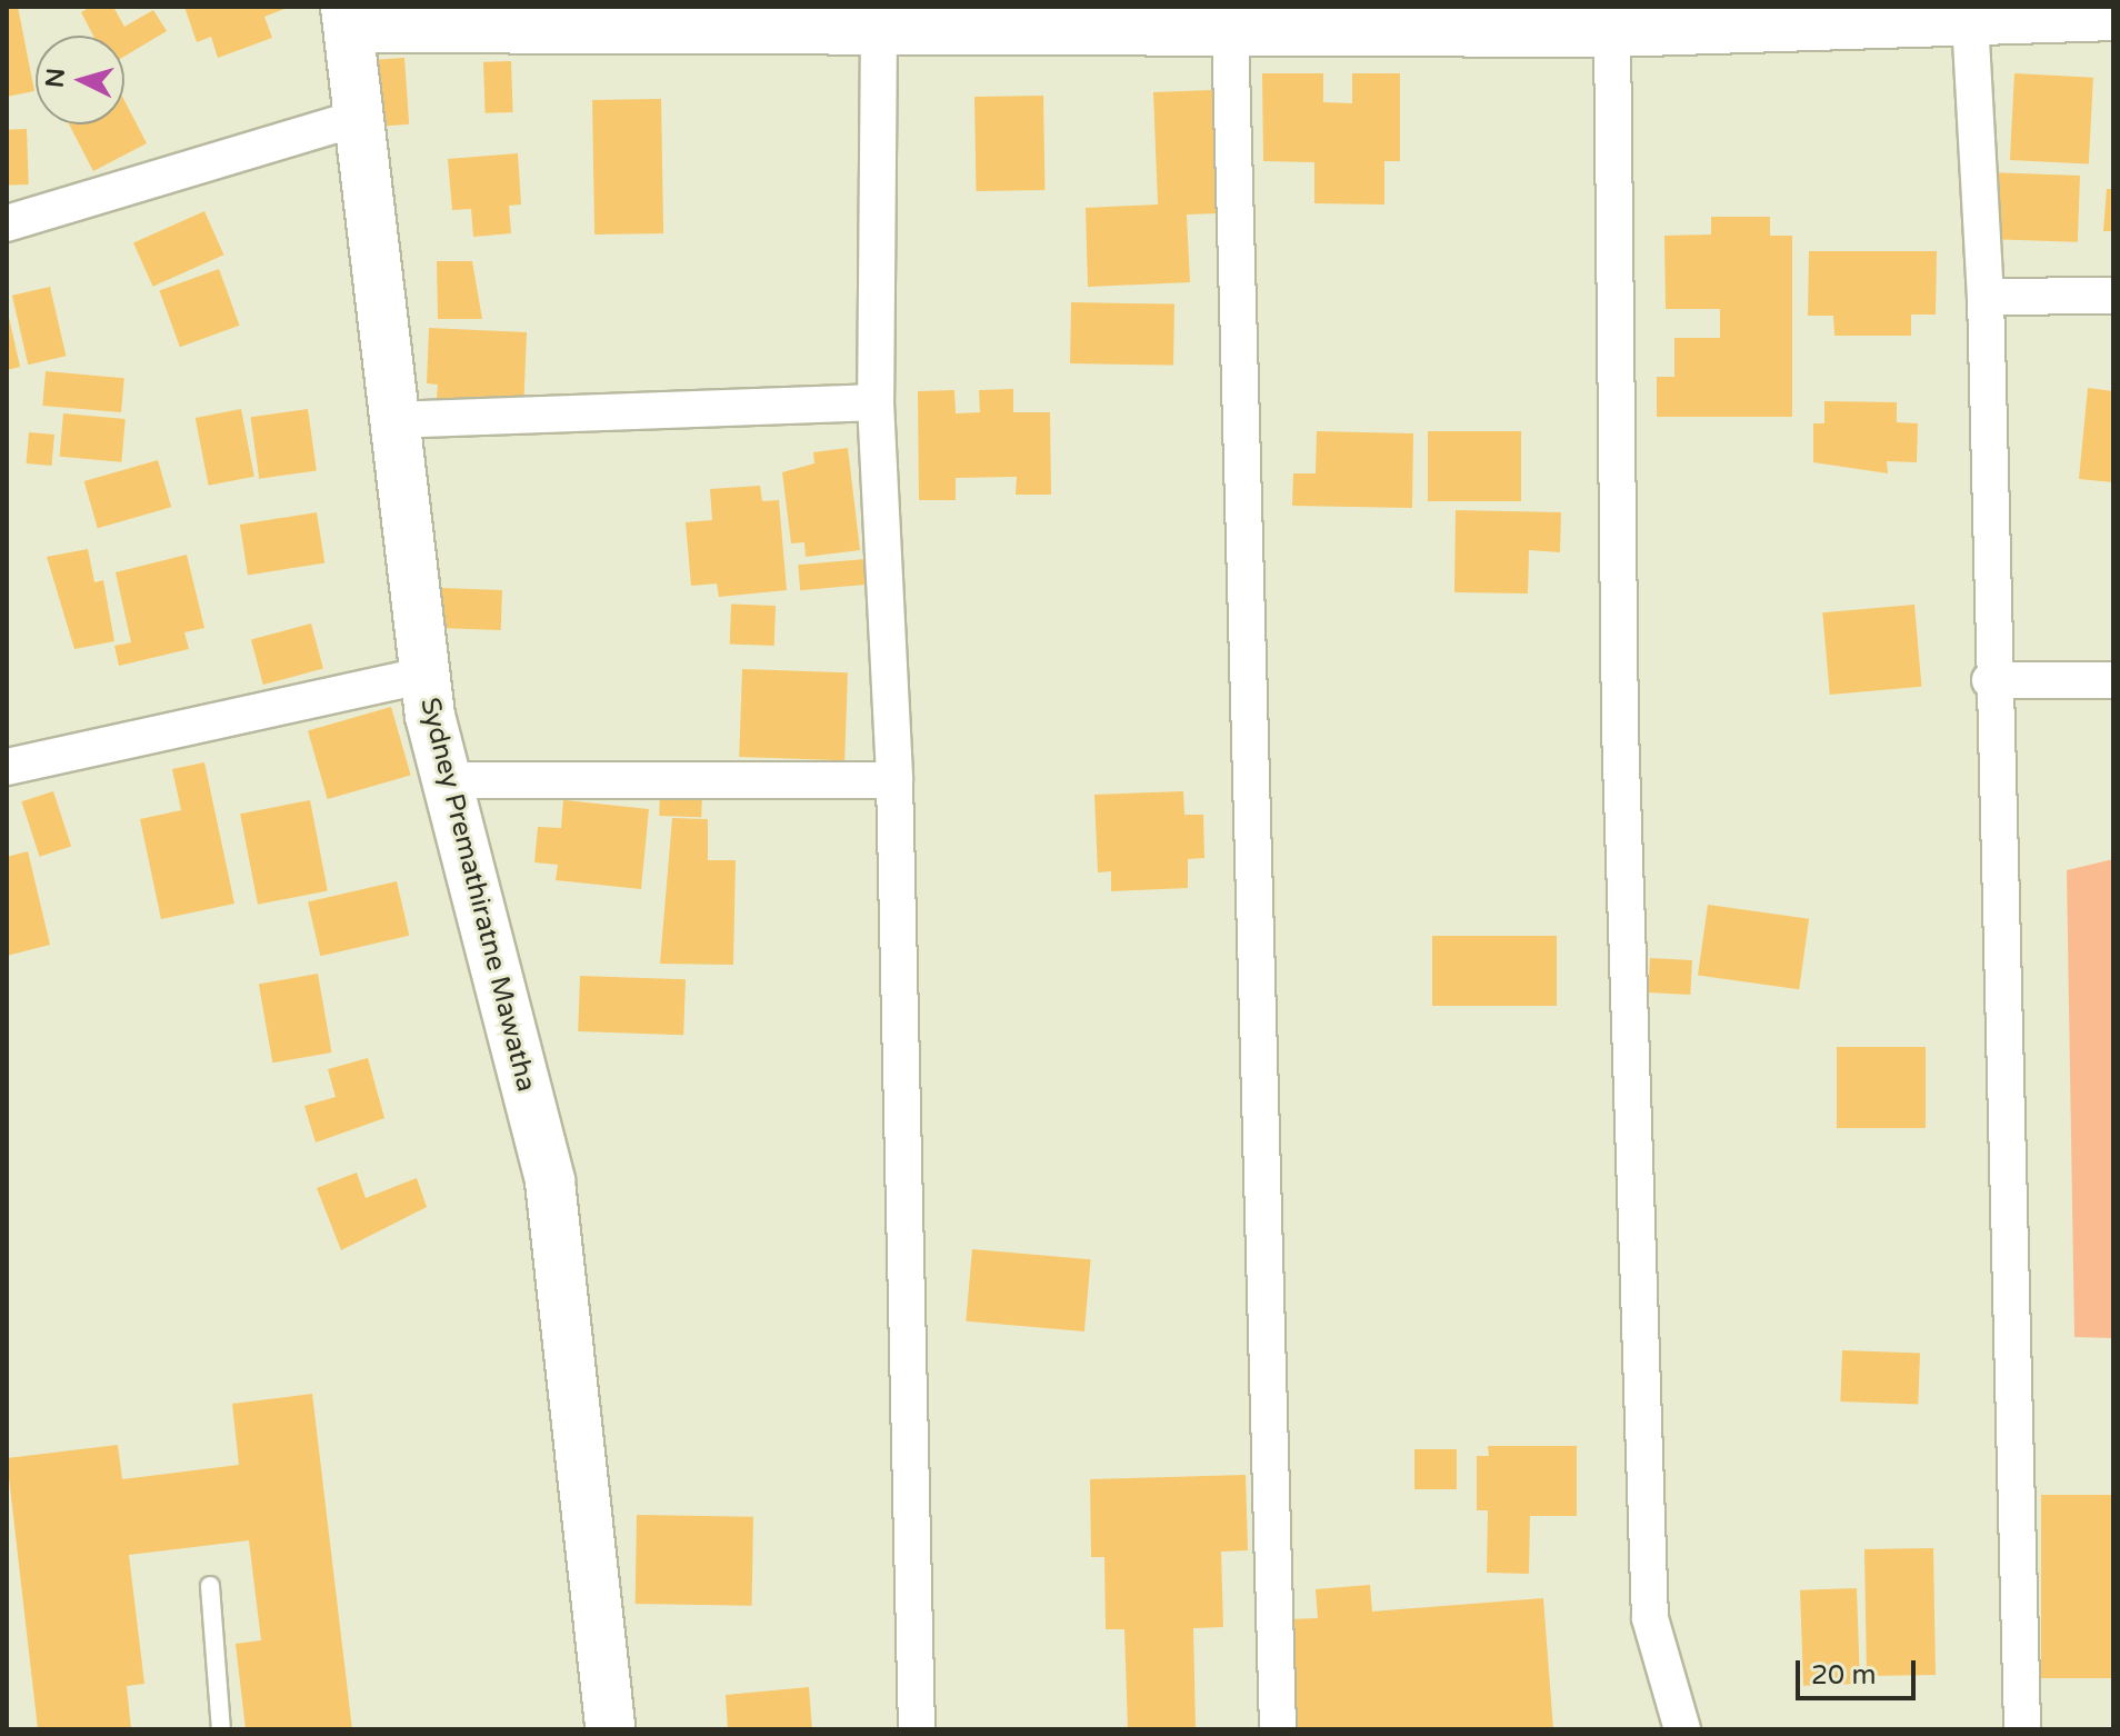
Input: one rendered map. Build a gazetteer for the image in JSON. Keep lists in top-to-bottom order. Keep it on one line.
{"streets":{"street":["Sydney Premathiratne Mawatha"]},"scale_bar":"20 m","north":"left"}
